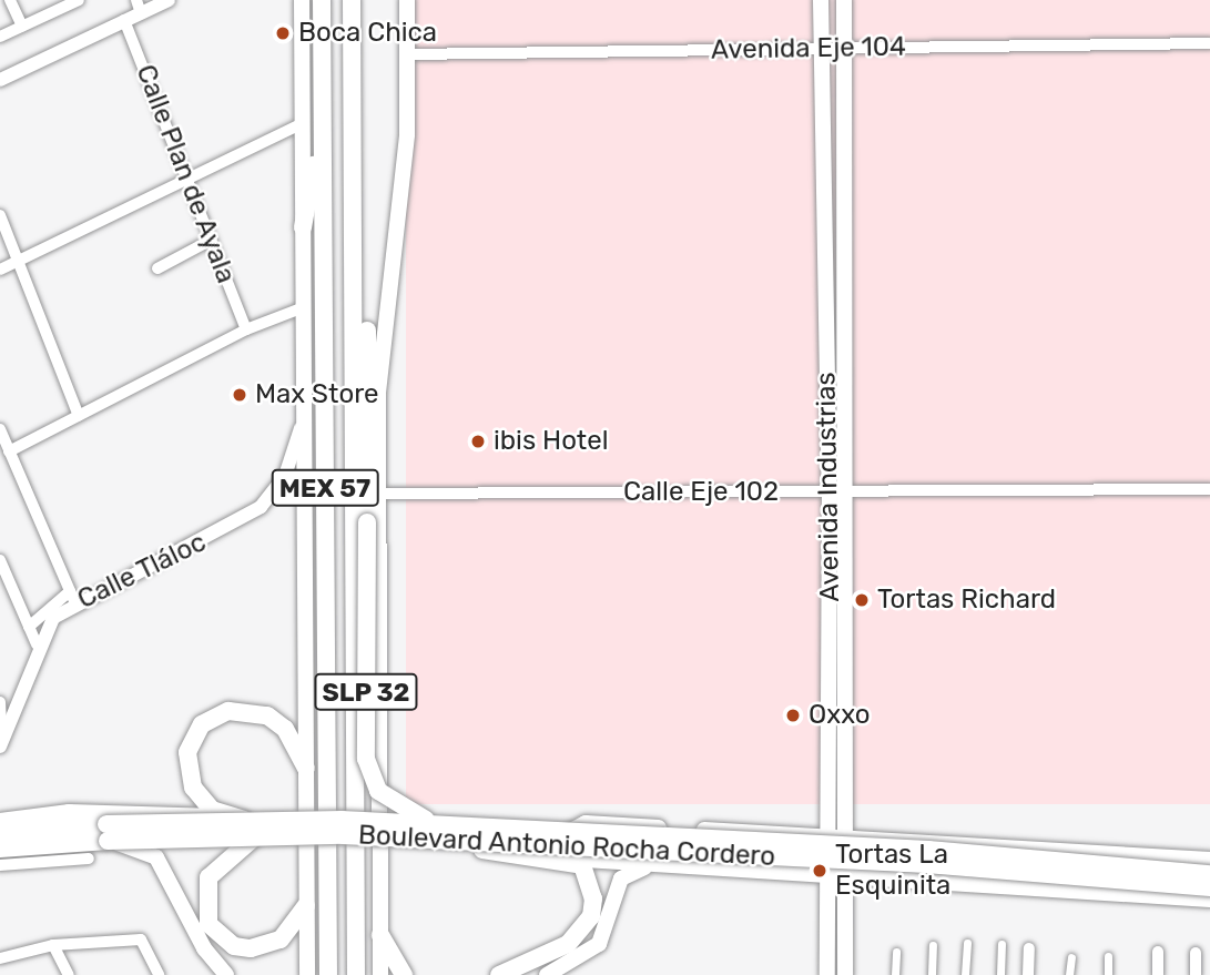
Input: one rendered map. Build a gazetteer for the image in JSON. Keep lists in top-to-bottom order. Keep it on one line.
{"streets":{"highway":["MEX 57","SLP 32","Boulevard Antonio Rocha Cordero"],"main road":["Avenida Industrias"],"street":["Avenida Eje 104","Calle Plan de Ayala","Calle Eje 102","Calle Tláloc"]},"crossings":[["Avenida Eje 104","Avenida Industrias"],["Avenida Industrias","Calle Eje 102"],["Avenida Industrias","Boulevard Antonio Rocha Cordero"],["SLP 32","Boulevard Antonio Rocha Cordero"]],"places":["Boca Chica","Max Store","ibis Hotel","Tortas Richard","Oxxo","Tortas La Esquinita"]}
